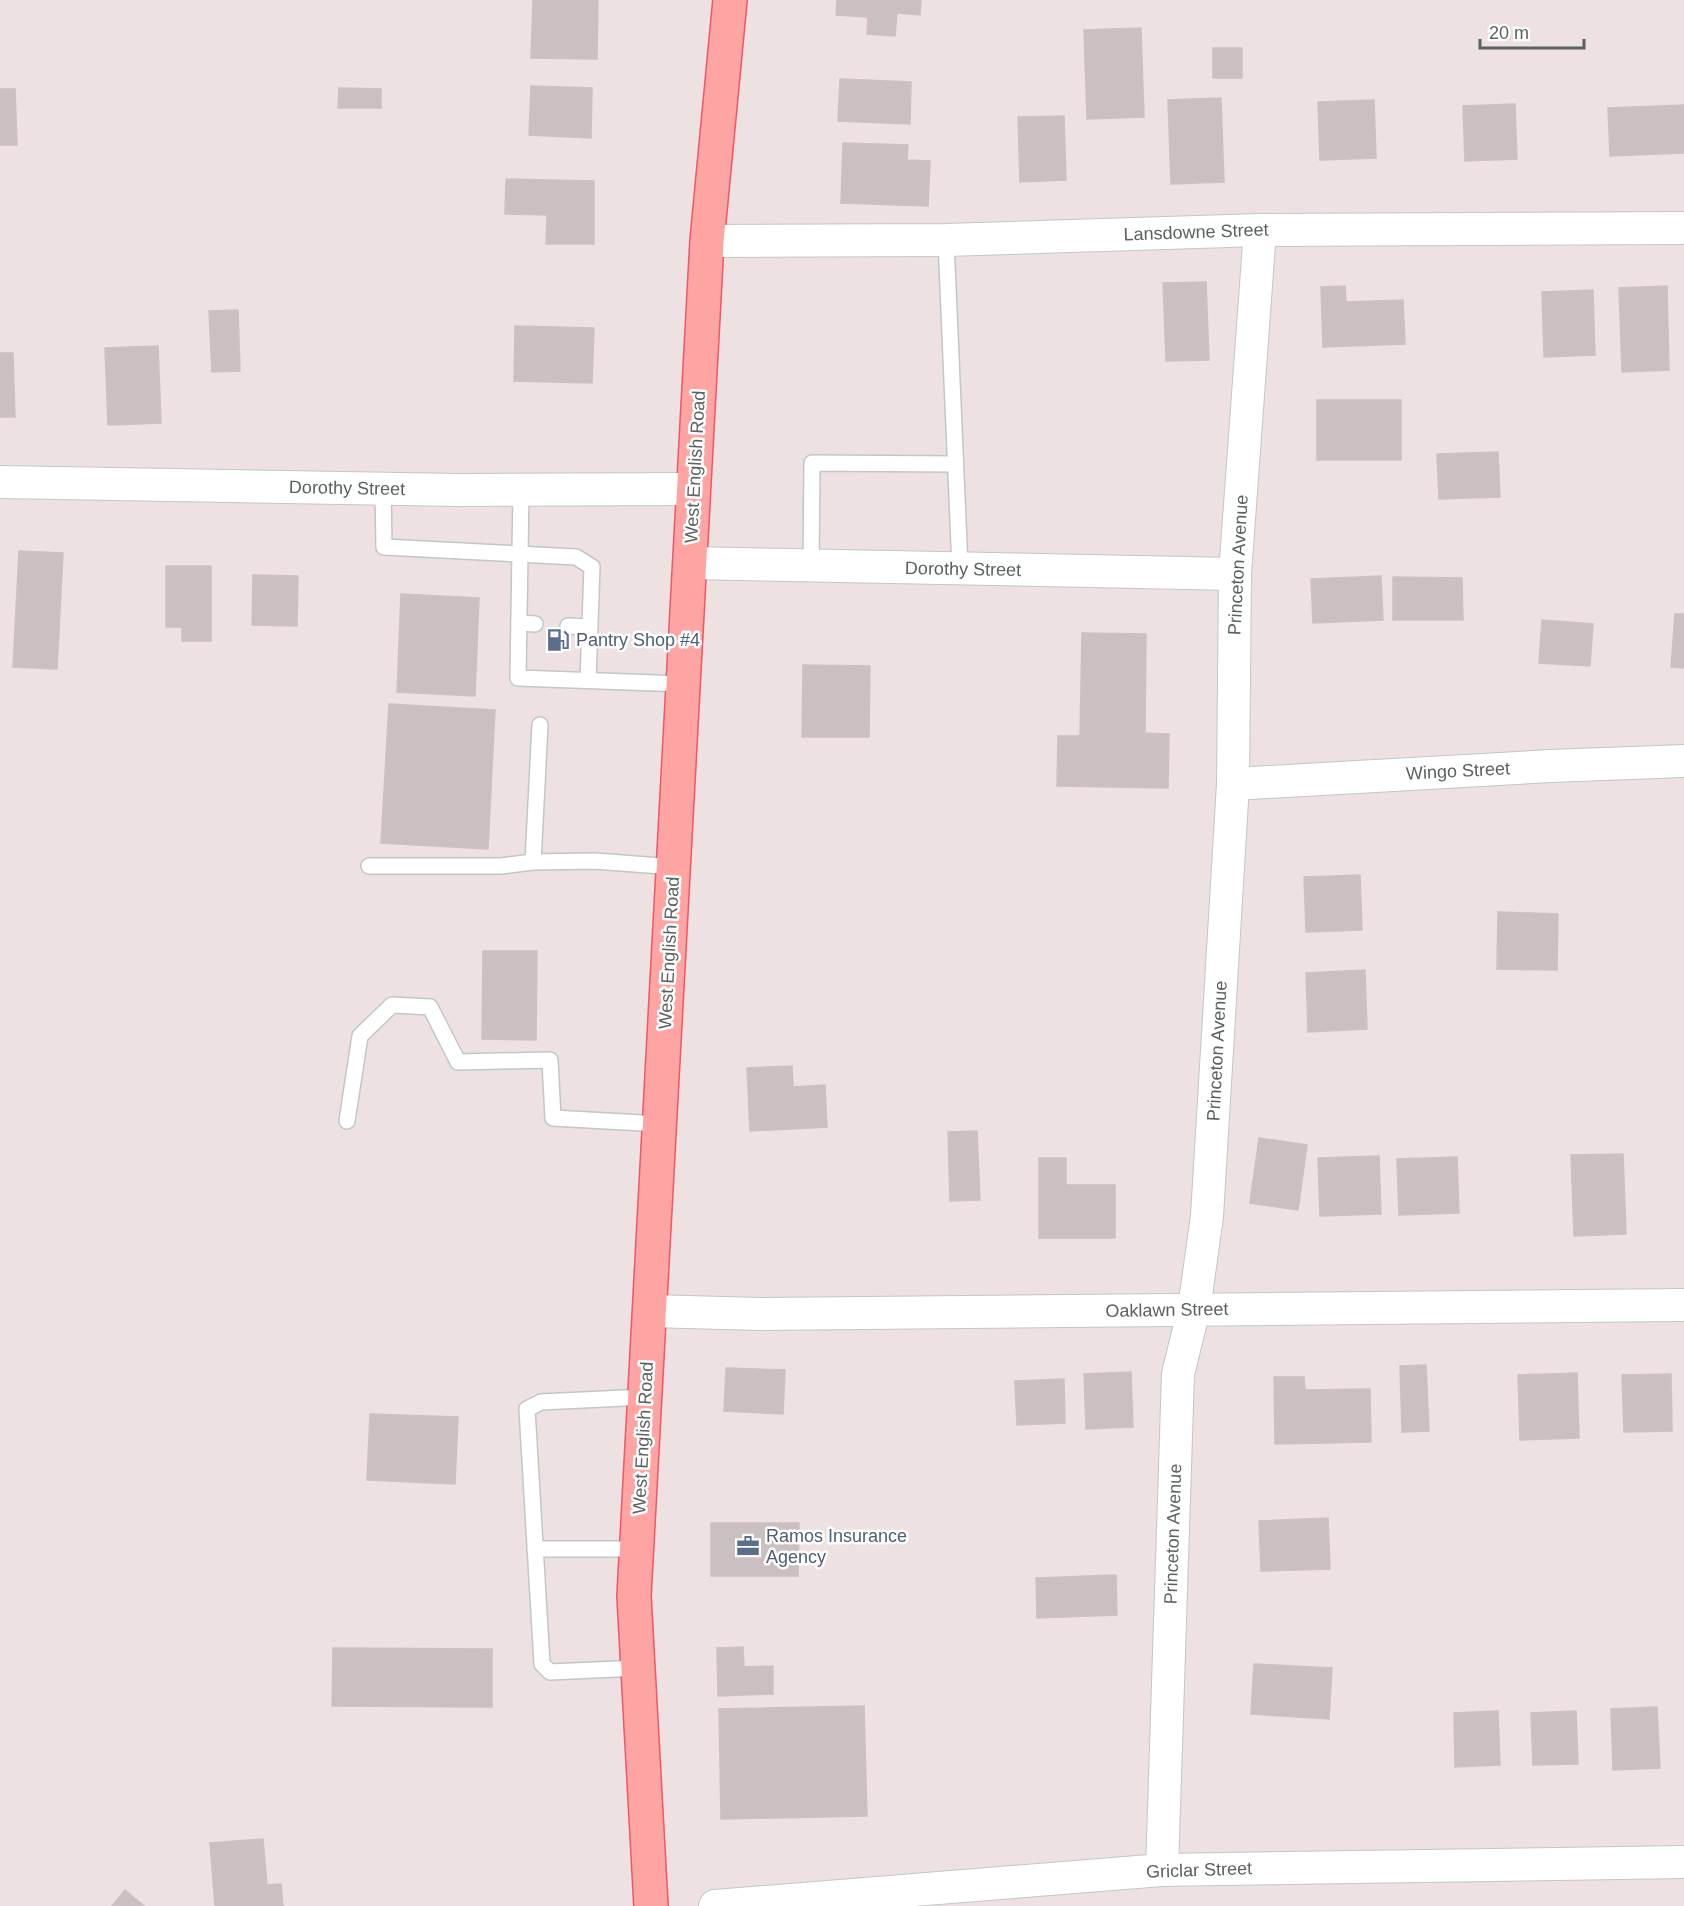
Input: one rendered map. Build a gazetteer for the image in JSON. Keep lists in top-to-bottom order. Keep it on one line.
{"streets":{"main road":["West English Road"],"street":["Lansdowne Street","Dorothy Street","Princeton Avenue","Wingo Street","Oaklawn Street","Griclar Street"]},"crossings":[["Lansdowne Street","West English Road"],["Lansdowne Street","Princeton Avenue"],["West English Road","Dorothy Street"],["West English Road","Oaklawn Street"],["Dorothy Street","Princeton Avenue"],["Princeton Avenue","Wingo Street"],["Princeton Avenue","Oaklawn Street"],["Princeton Avenue","Griclar Street"]],"places":{"fuel station":["Pantry Shop #4"],"office":["Ramos Insurance Agency"]},"scale_bar":"20 m"}
